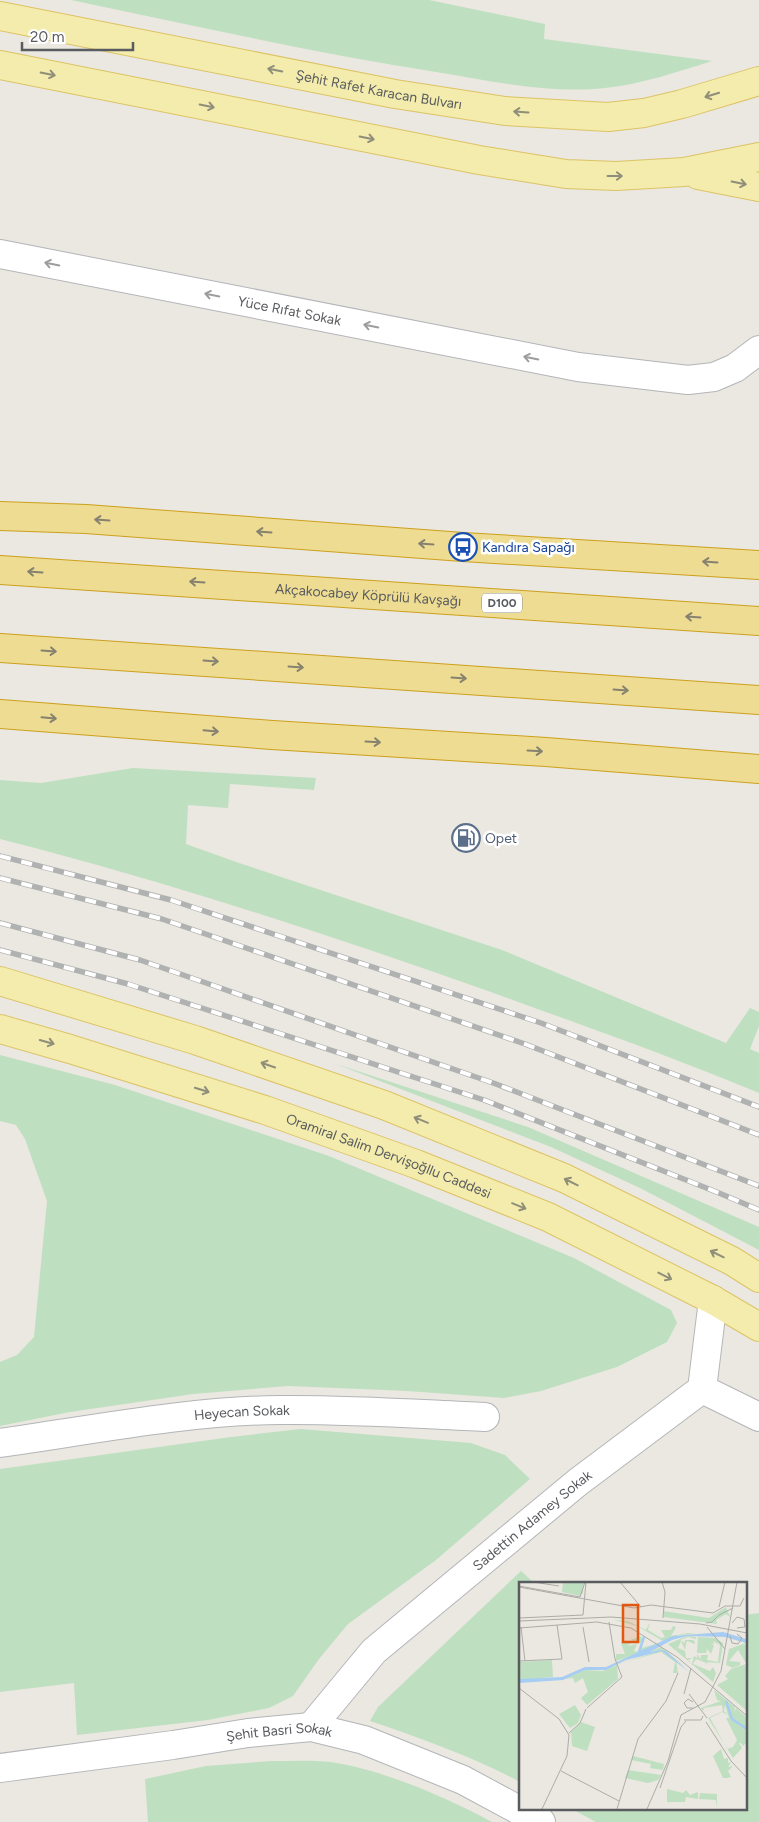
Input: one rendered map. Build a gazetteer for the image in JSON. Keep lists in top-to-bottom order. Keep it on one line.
{"streets":{"highway":["Akçakocabey Köprülü Kavşağı","D100"],"main road":["Şehit Rafet Karacan Bulvarı","Oramiral Salim Dervişoğllu Caddesi"],"street":["Yüce Rıfat Sokak","Heyecan Sokak","Sadettin Adamey Sokak","Şehit Basri Sokak"]},"crossings":[["Sadettin Adamey Sokak","Şehit Basri Sokak"]],"one_way":["Yüce Rıfat Sokak"],"places":{"bus stop":["Kandıra Sapağı"],"fuel station":["Opet"]},"scale_bar":"20 m"}
